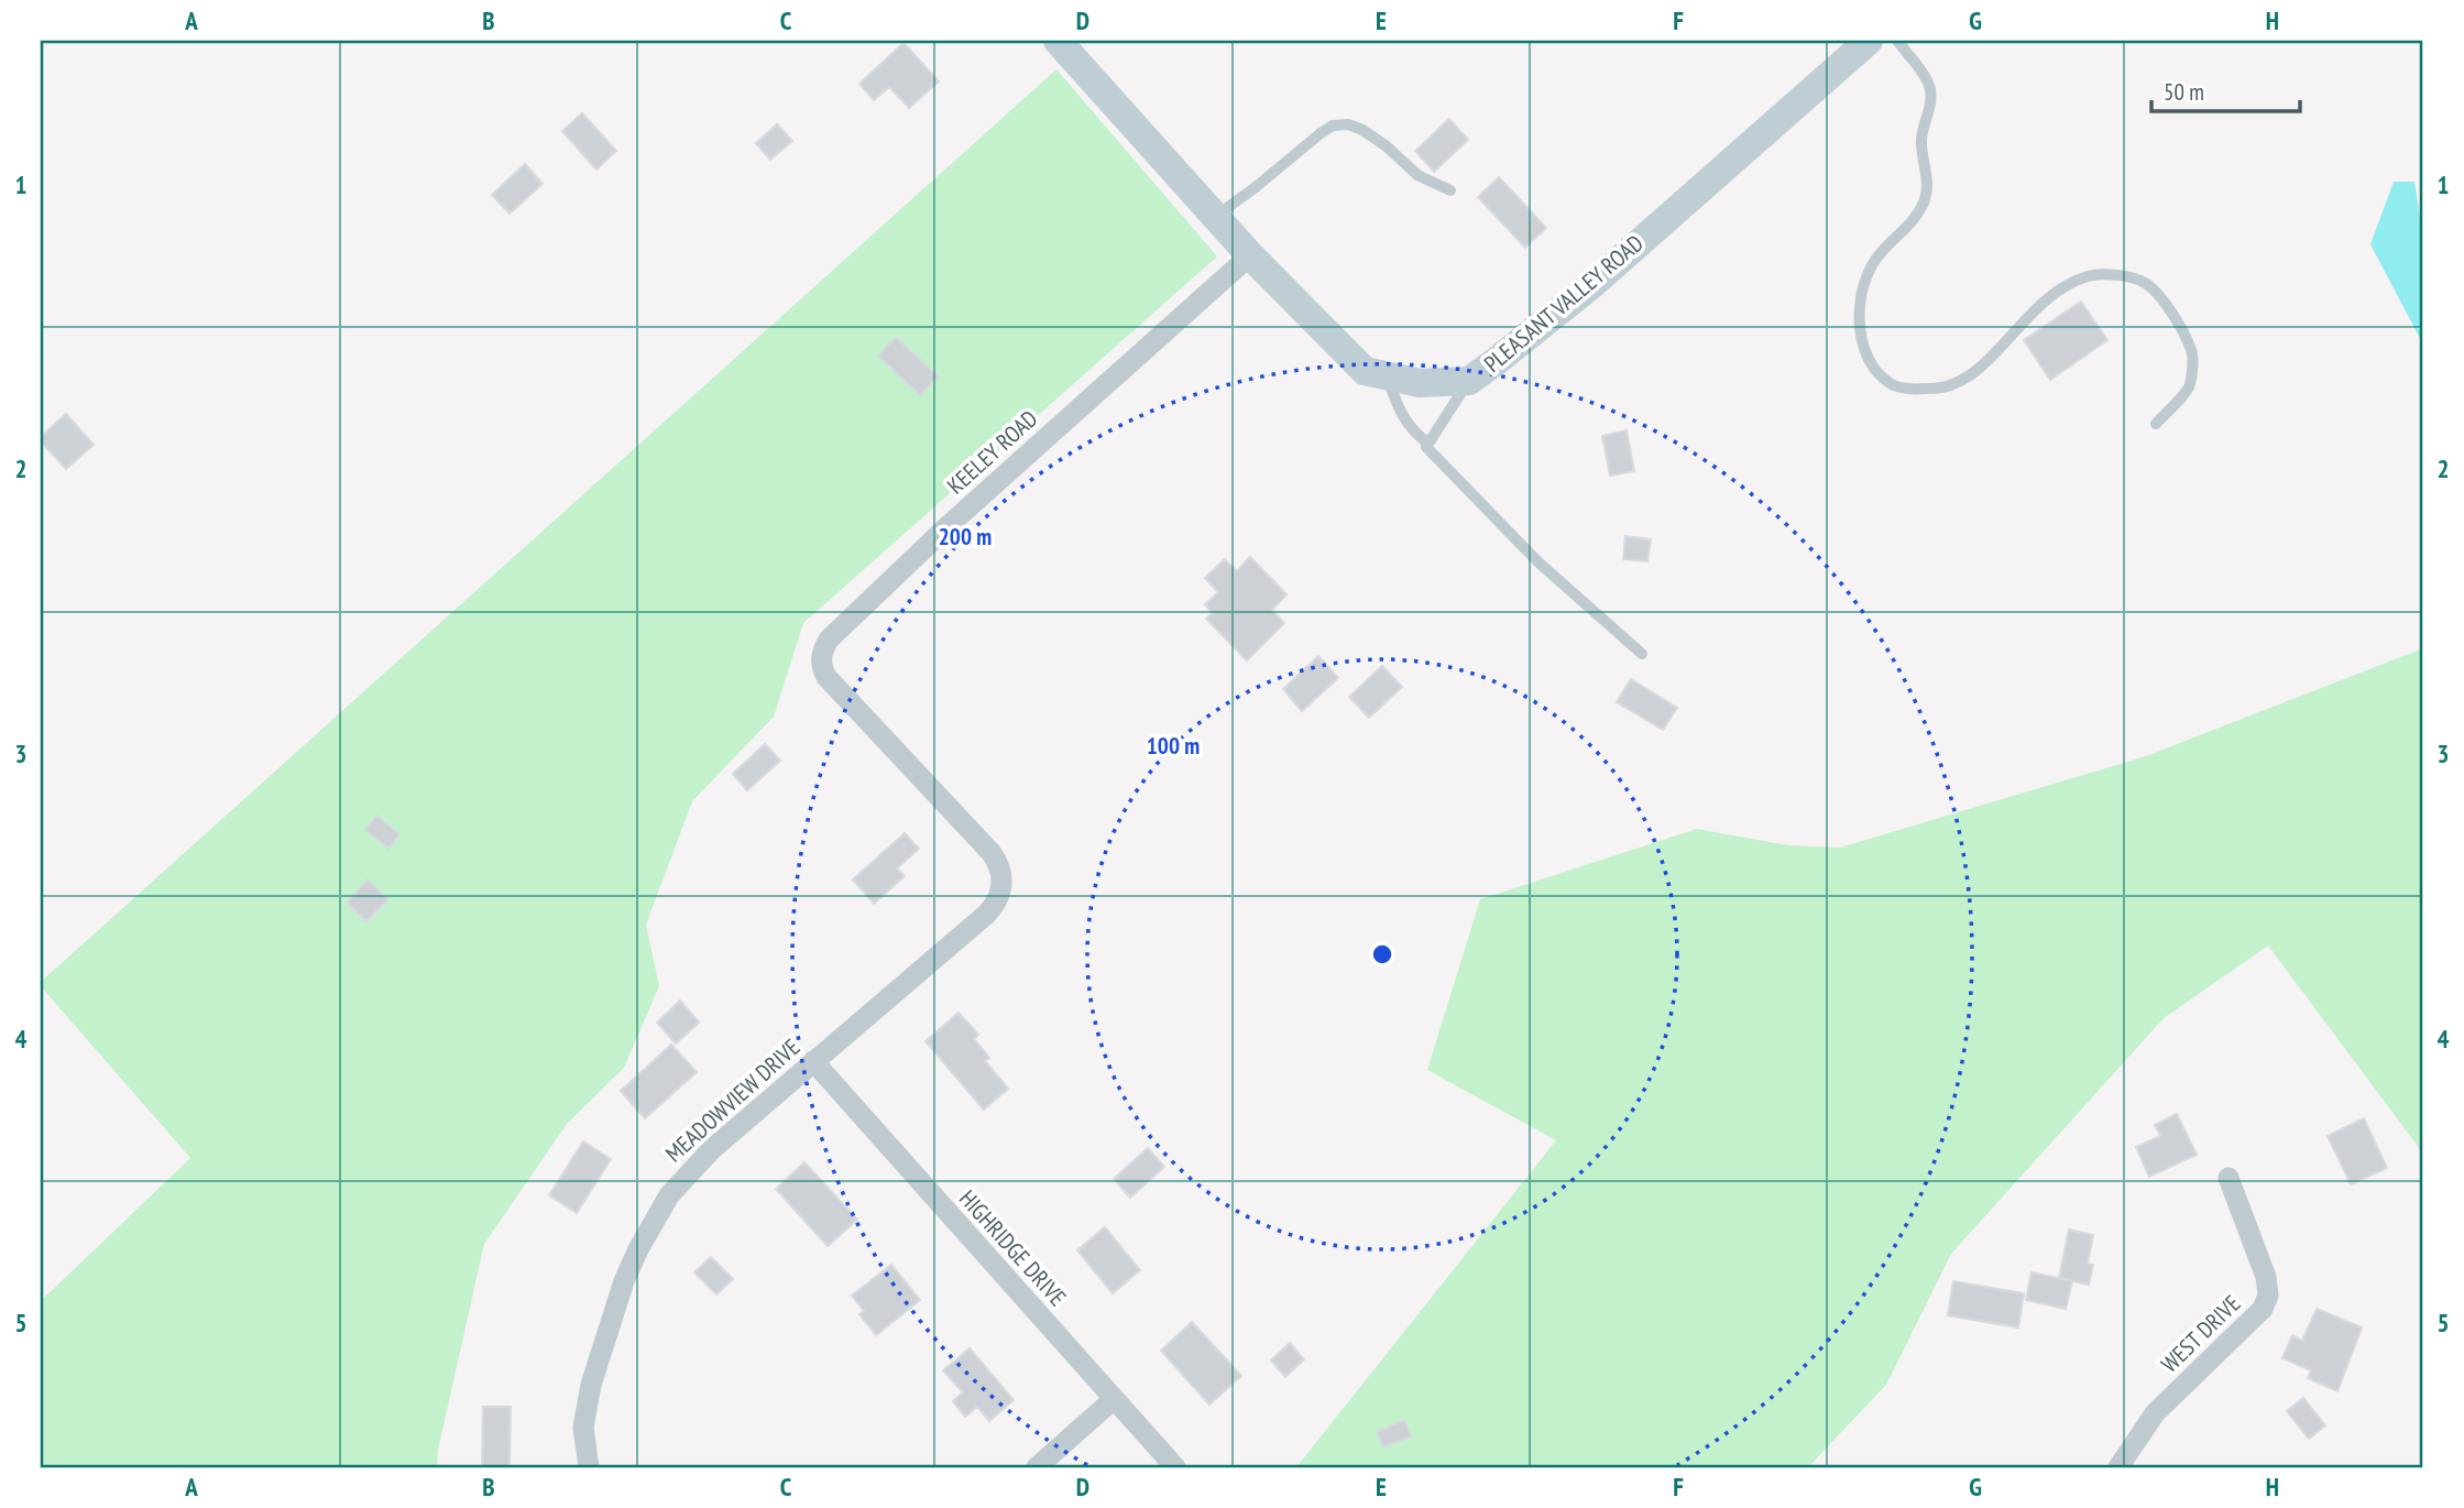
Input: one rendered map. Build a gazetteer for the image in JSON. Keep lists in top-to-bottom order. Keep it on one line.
{"streets":{"street":["PLEASANT VALLEY ROAD","KEELEY ROAD","MEADOWVIEW DRIVE","HIGHRIDGE DRIVE","WEST DRIVE"]},"crossings":[["PLEASANT VALLEY ROAD","KEELEY ROAD"],["KEELEY ROAD","MEADOWVIEW DRIVE"],["MEADOWVIEW DRIVE","HIGHRIDGE DRIVE"]],"scale_bar":"50 m","grid":{"columns":["A","B","C","D","E","F","G","H"],"rows":["1","2","3","4","5"]},"rings":["200 m","100 m"]}
